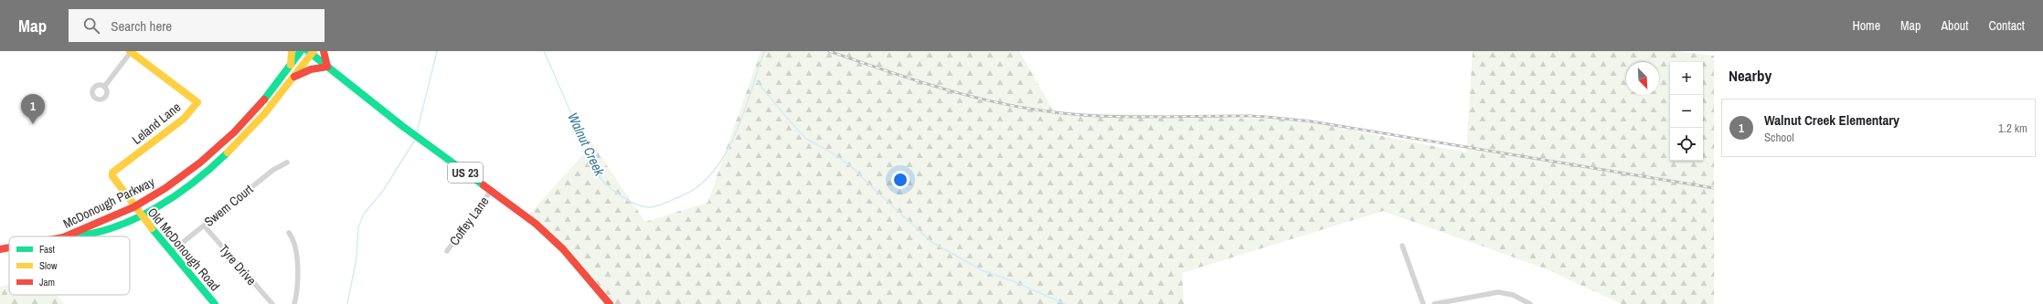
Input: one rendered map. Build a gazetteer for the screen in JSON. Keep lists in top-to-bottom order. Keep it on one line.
{"streets":{"street":["Leland Lane","US 23","McDonough Parkway","Swem Court","Coffey Lane","Old McDonough Road","Tyre Drive"]},"crossings":[["Leland Lane","Old McDonough Road"],["US 23","McDonough Parkway"],["US 23","Coffey Lane"],["McDonough Parkway","Old McDonough Road"],["Swem Court","Old McDonough Road"],["Swem Court","Tyre Drive"]],"water":["Walnut Creek"],"legend":["Fast","Slow","Jam"],"north":"bottom right","page":{"header":"Map","search":"Search here","nav":["Home","Map","About","Contact"],"heading":"Nearby","map_buttons":["+","−"],"pins":"1","list":[{"mark":"1","name":"Walnut Creek Elementary","note":"School","value":"1.2 km"}]}}
